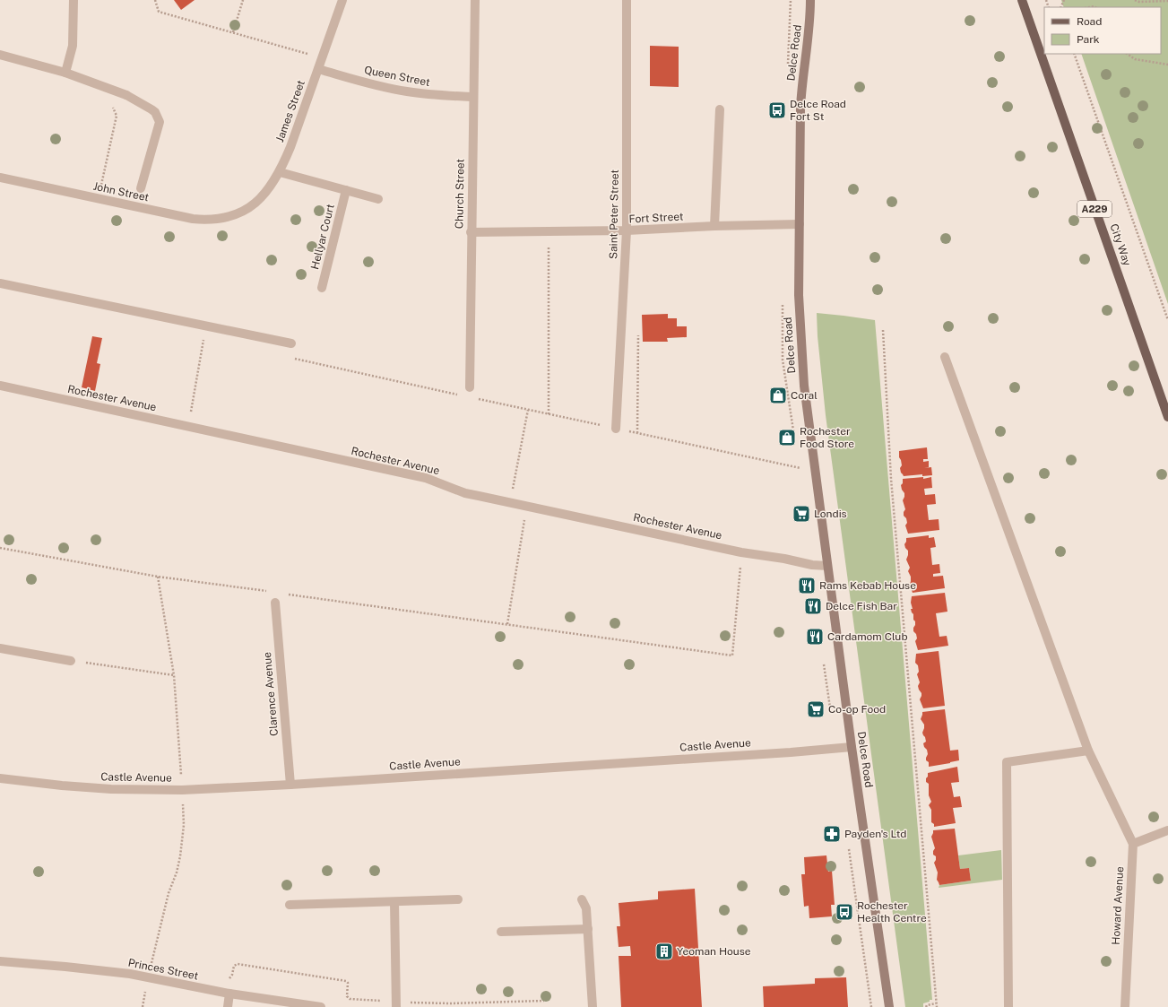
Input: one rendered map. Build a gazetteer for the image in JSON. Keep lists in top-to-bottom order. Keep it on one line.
{"streets":{"main road":["A229","City Way"],"street":["Delce Road","Queen Street","James Street","John Street","Church Street","Saint Peter Street","Fort Street","Hellyar Court","Rochester Avenue","Clarence Avenue","Castle Avenue","Howard Avenue","Princes Street"]},"crossings":[["Delce Road","Fort Street"],["Delce Road","Rochester Avenue"],["Delce Road","Castle Avenue"],["Queen Street","James Street"],["Queen Street","Church Street"],["James Street","John Street"],["Church Street","Fort Street"],["Saint Peter Street","Fort Street"],["Clarence Avenue","Castle Avenue"]],"places":{"bus stop":["Delce Road Fort St","Rochester Health Centre"],"shop":["Coral","Rochester Food Store"],"supermarket":["Londis","Co-op Food"],"restaurant":["Rams Kebab House","Delce Fish Bar","Cardamom Club"],"pharmacy":["Payden's Ltd"],"building":["Yeoman House"]},"legend":["Road","Park"]}
